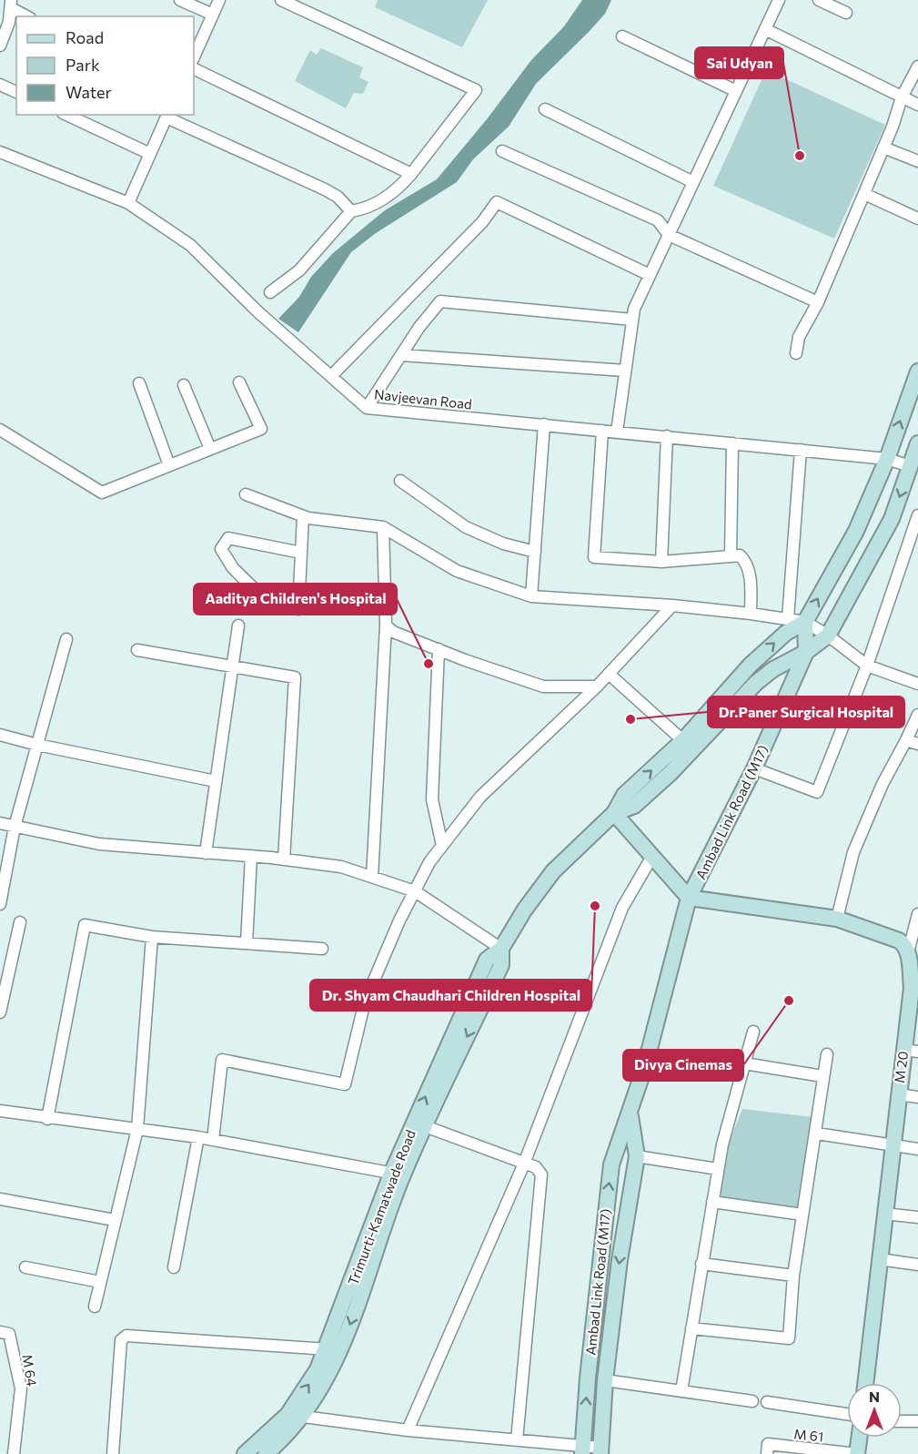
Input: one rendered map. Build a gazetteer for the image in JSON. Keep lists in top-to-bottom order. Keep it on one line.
{"streets":{"street":["Navjeevan Road","Ambad Link Road (M17)","M 20","Trimurti-Kamatwade Road","M 64","M 61"]},"crossings":[["Ambad Link Road (M17)","Trimurti-Kamatwade Road"]],"places":["Sai Udyan","Aaditya Children's Hospital","Dr.Paner Surgical Hospital","Dr. Shyam Chaudhari Children Hospital","Divya Cinemas"],"legend":["Road","Park","Water"],"north":"top"}
